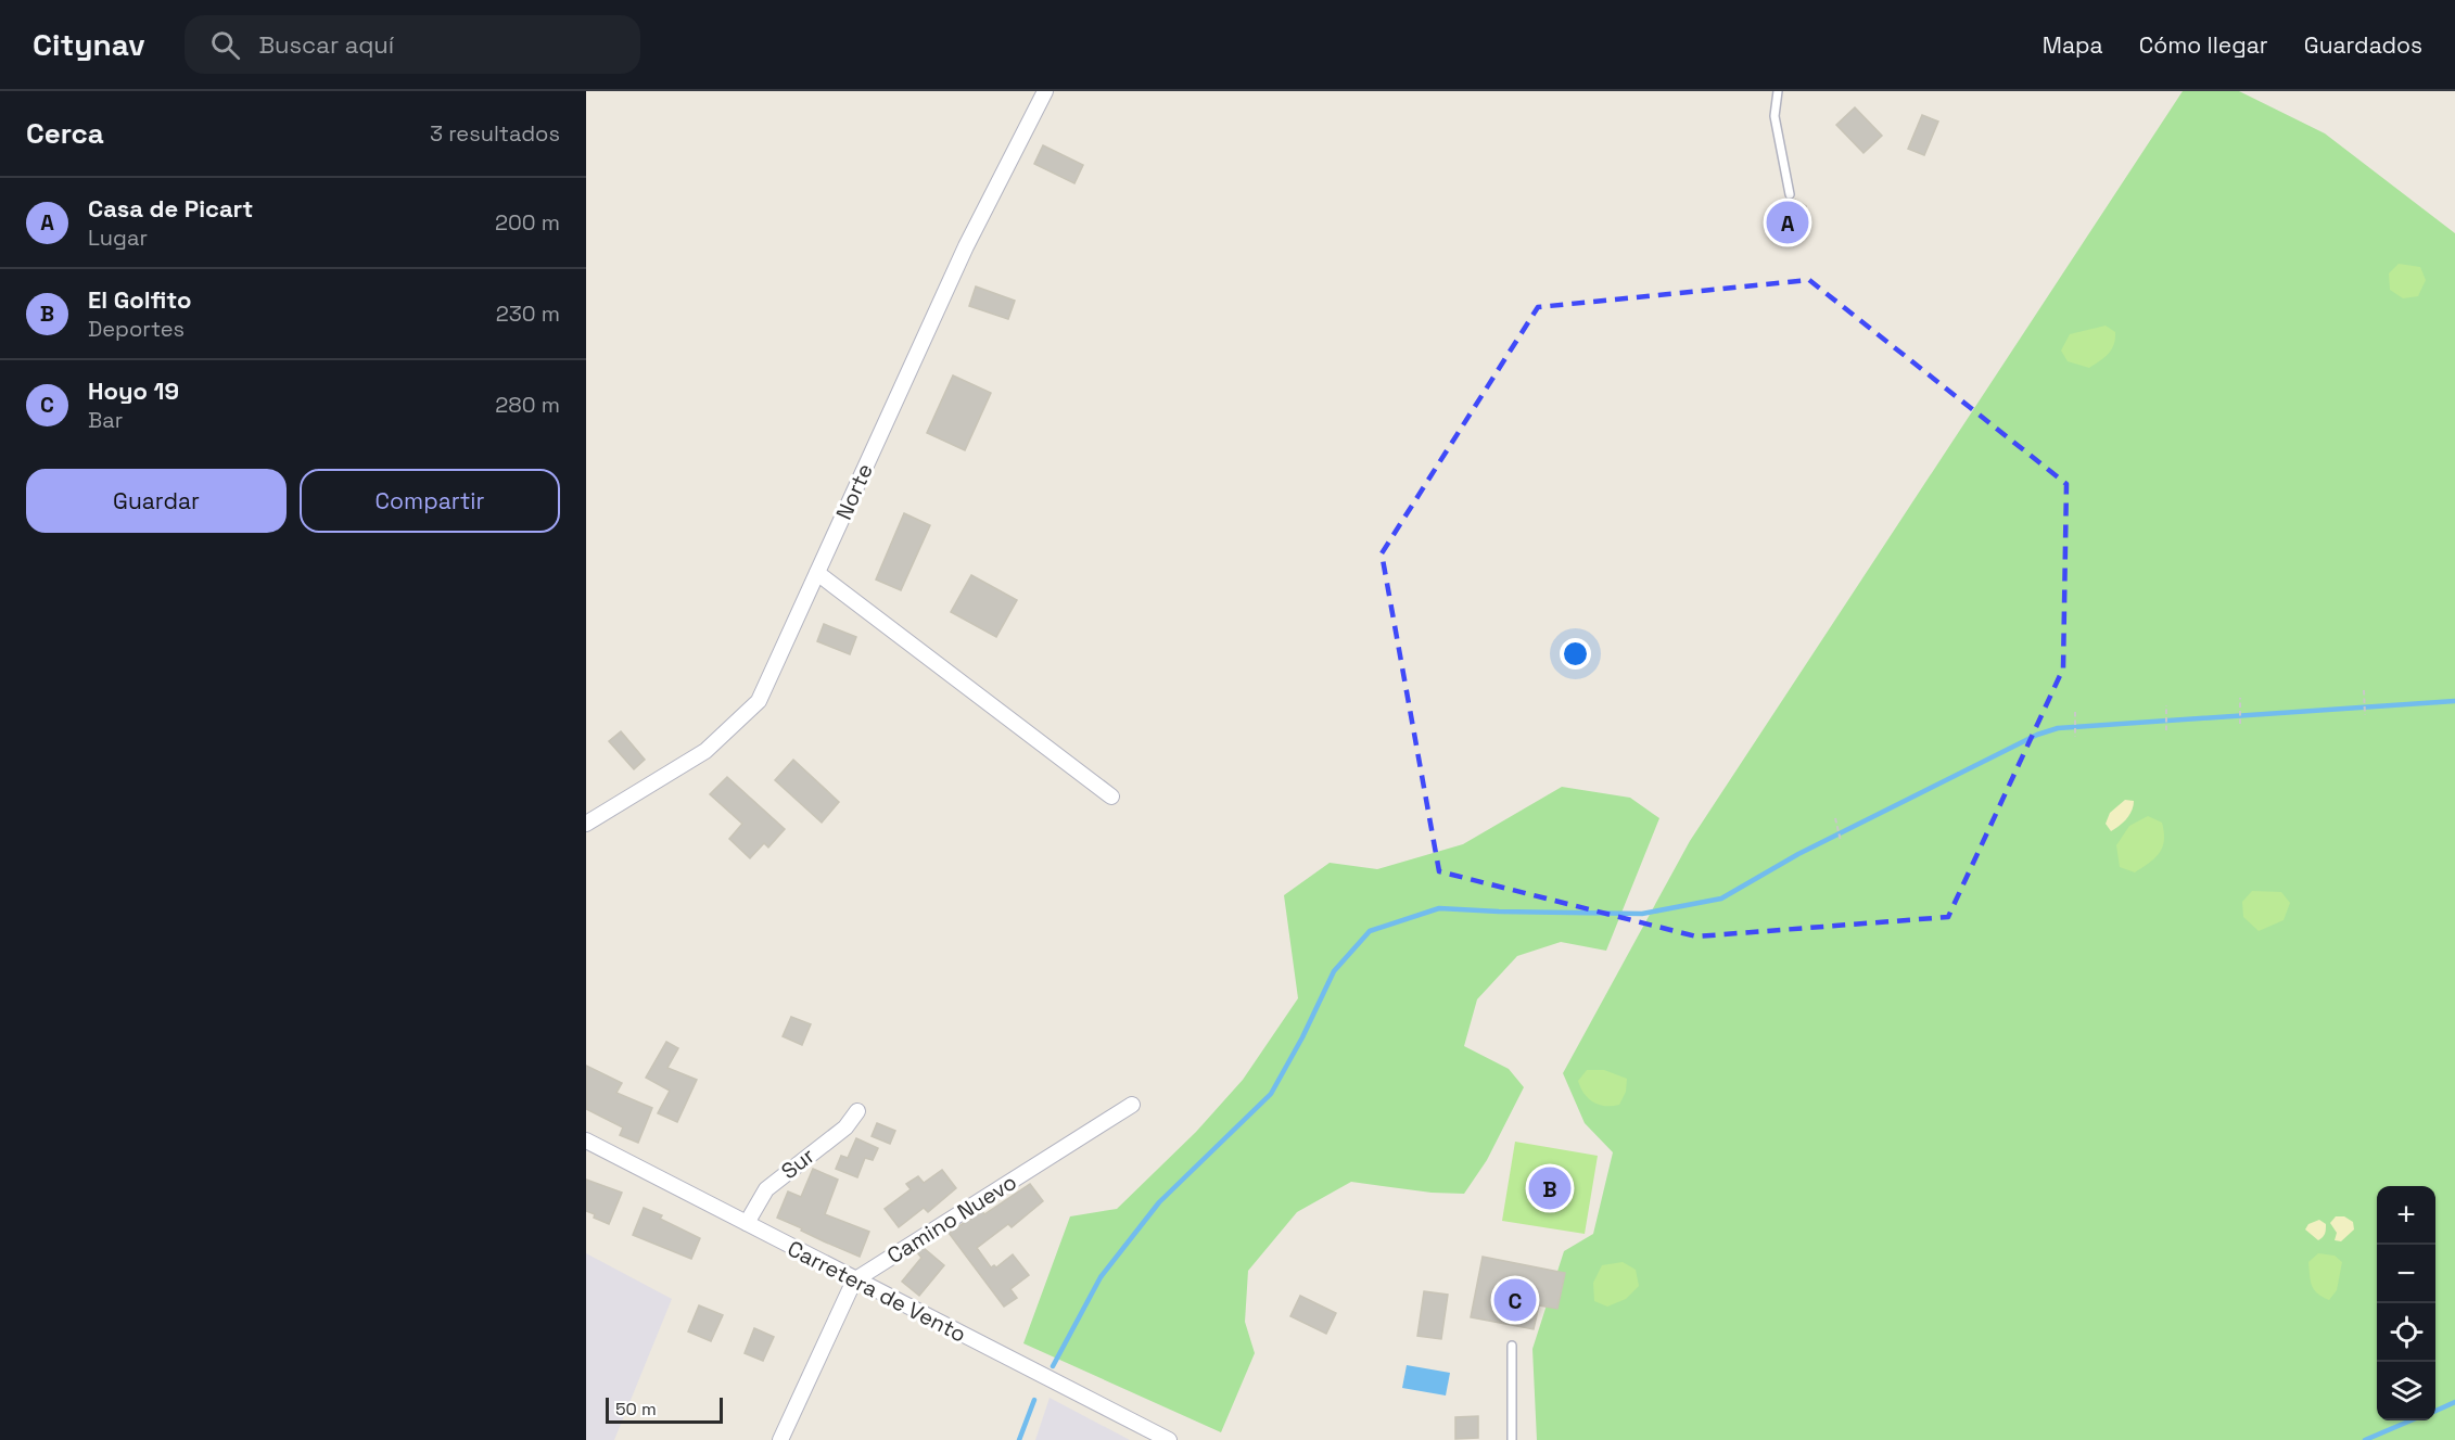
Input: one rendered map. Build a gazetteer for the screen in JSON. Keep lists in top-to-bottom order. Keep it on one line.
{"streets":{"street":["Norte","Sur","Camino Nuevo","Carretera de Vento"]},"crossings":[["Sur","Carretera de Vento"],["Camino Nuevo","Carretera de Vento"]],"scale_bar":"50 m","page":{"header":"Citynav","search":"Buscar aquí","nav":["Mapa","Cómo llegar","Guardados"],"heading":["Cerca","3 resultados"],"list":[{"mark":"A","name":"Casa de Picart","note":"Lugar","value":"200 m"},{"mark":"B","name":"El Golfito","note":"Deportes","value":"230 m"},{"mark":"C","name":"Hoyo 19","note":"Bar","value":"280 m"}],"pins":["A","B","C"],"buttons":["Guardar","Compartir"],"map_buttons":["+","−"],"scale":"50 m"}}
